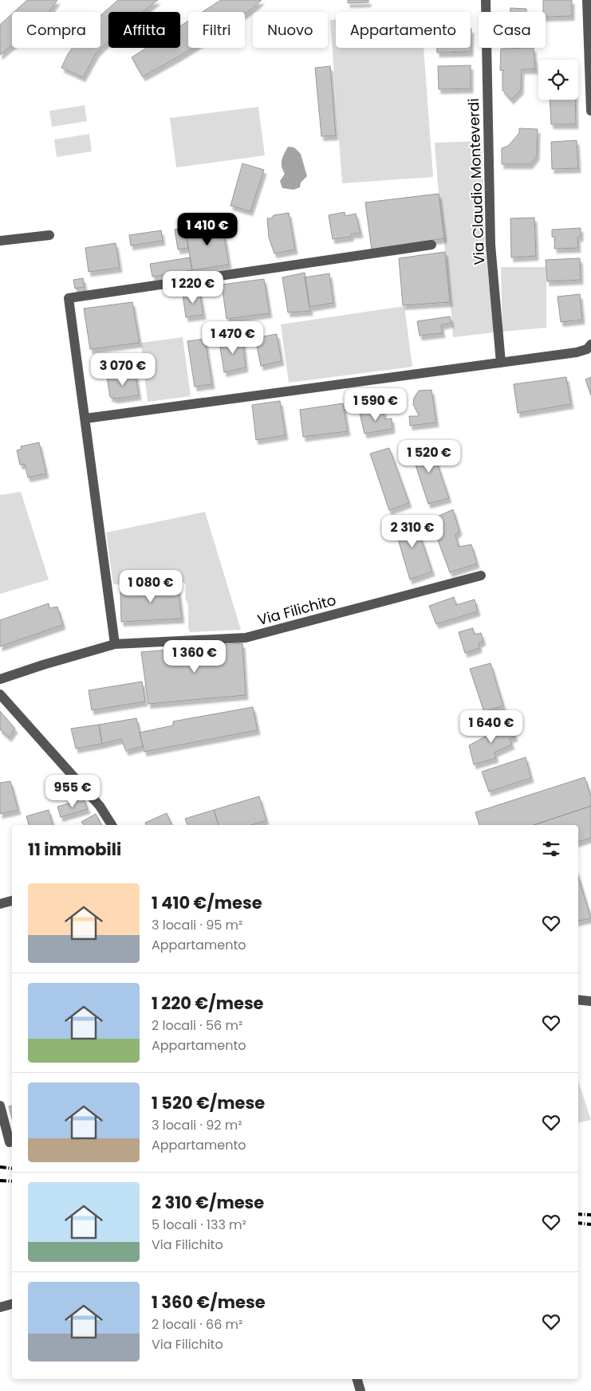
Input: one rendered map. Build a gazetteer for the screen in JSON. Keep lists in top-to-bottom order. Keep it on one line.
{"streets":{"street":["Via Claudio Monteverdi","Via Filichito"]},"page":{"chip":["Compra","Affitta","Filtri","Nuovo","Appartamento","Casa"],"price":["1 410 €","1 220 €","1 470 €","3 070 €","1 590 €","1 520 €","2 310 €","1 080 €","1 360 €","1 640 €","955 €"],"heading":"11 immobili","list":[{"name":"1 410 €/mese","note":"3 locali · 95 m² · Appartamento"},{"name":"1 220 €/mese","note":"2 locali · 56 m² · Appartamento"},{"name":"1 520 €/mese","note":"3 locali · 92 m² · Appartamento"},{"name":"2 310 €/mese","note":"5 locali · 133 m² · Via Filichito"},{"name":"1 360 €/mese","note":"2 locali · 66 m² · Via Filichito"}]}}
